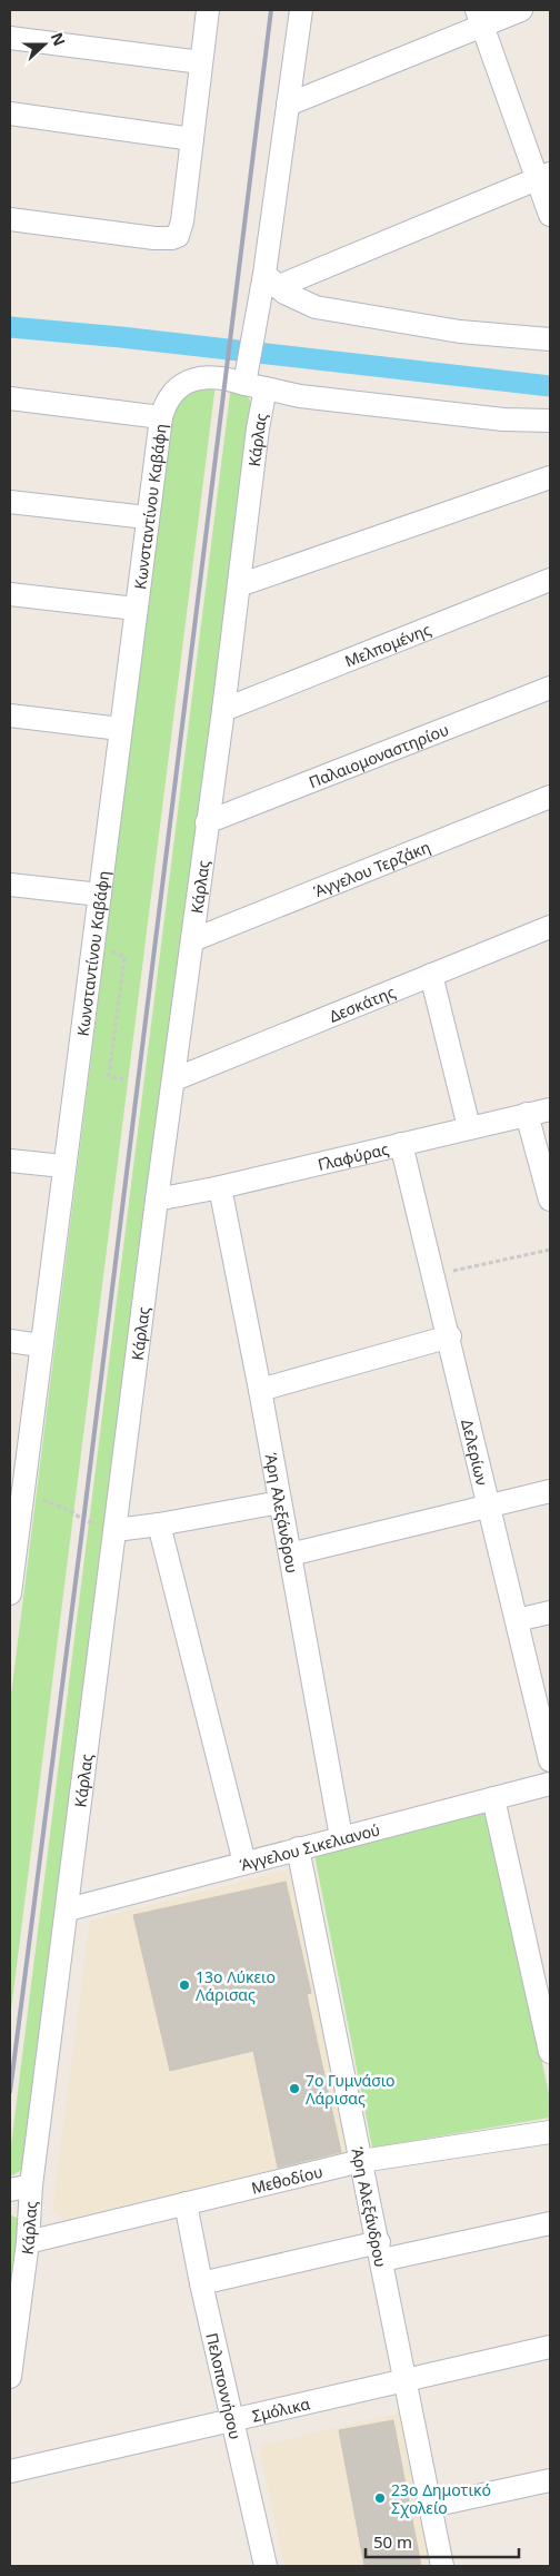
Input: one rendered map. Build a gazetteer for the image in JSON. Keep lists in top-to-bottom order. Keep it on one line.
{"streets":{"street":["Κάρλας","Κωνσταντίνου Καβάφη","Μελπομένης","Παλαιομοναστηρίου","Άγγελου Τερζάκη","Δεσκάτης","Γλαφύρας","Δελερίων","Άρη Αλεξάνδρου","Άγγελου Σικελιανού","Μεθοδίου","Πελοποννήσου","Σμόλικα"]},"crossings":[["Κάρλας","Κωνσταντίνου Καβάφη"],["Κάρλας","Μελπομένης"],["Κάρλας","Παλαιομοναστηρίου"],["Κάρλας","Άγγελου Τερζάκη"],["Κάρλας","Δεσκάτης"],["Κάρλας","Γλαφύρας"],["Κάρλας","Άγγελου Σικελιανού"],["Κάρλας","Μεθοδίου"],["Γλαφύρας","Δελερίων"],["Γλαφύρας","Άρη Αλεξάνδρου"],["Άρη Αλεξάνδρου","Άγγελου Σικελιανού"],["Άρη Αλεξάνδρου","Μεθοδίου"],["Άρη Αλεξάνδρου","Σμόλικα"],["Μεθοδίου","Πελοποννήσου"],["Πελοποννήσου","Σμόλικα"]],"places":["13ο Λύκειο Λάρισας","7ο Γυμνάσιο Λάρισας","23ο Δημοτικό Σχολείο"],"scale_bar":"50 m","north":"right"}
